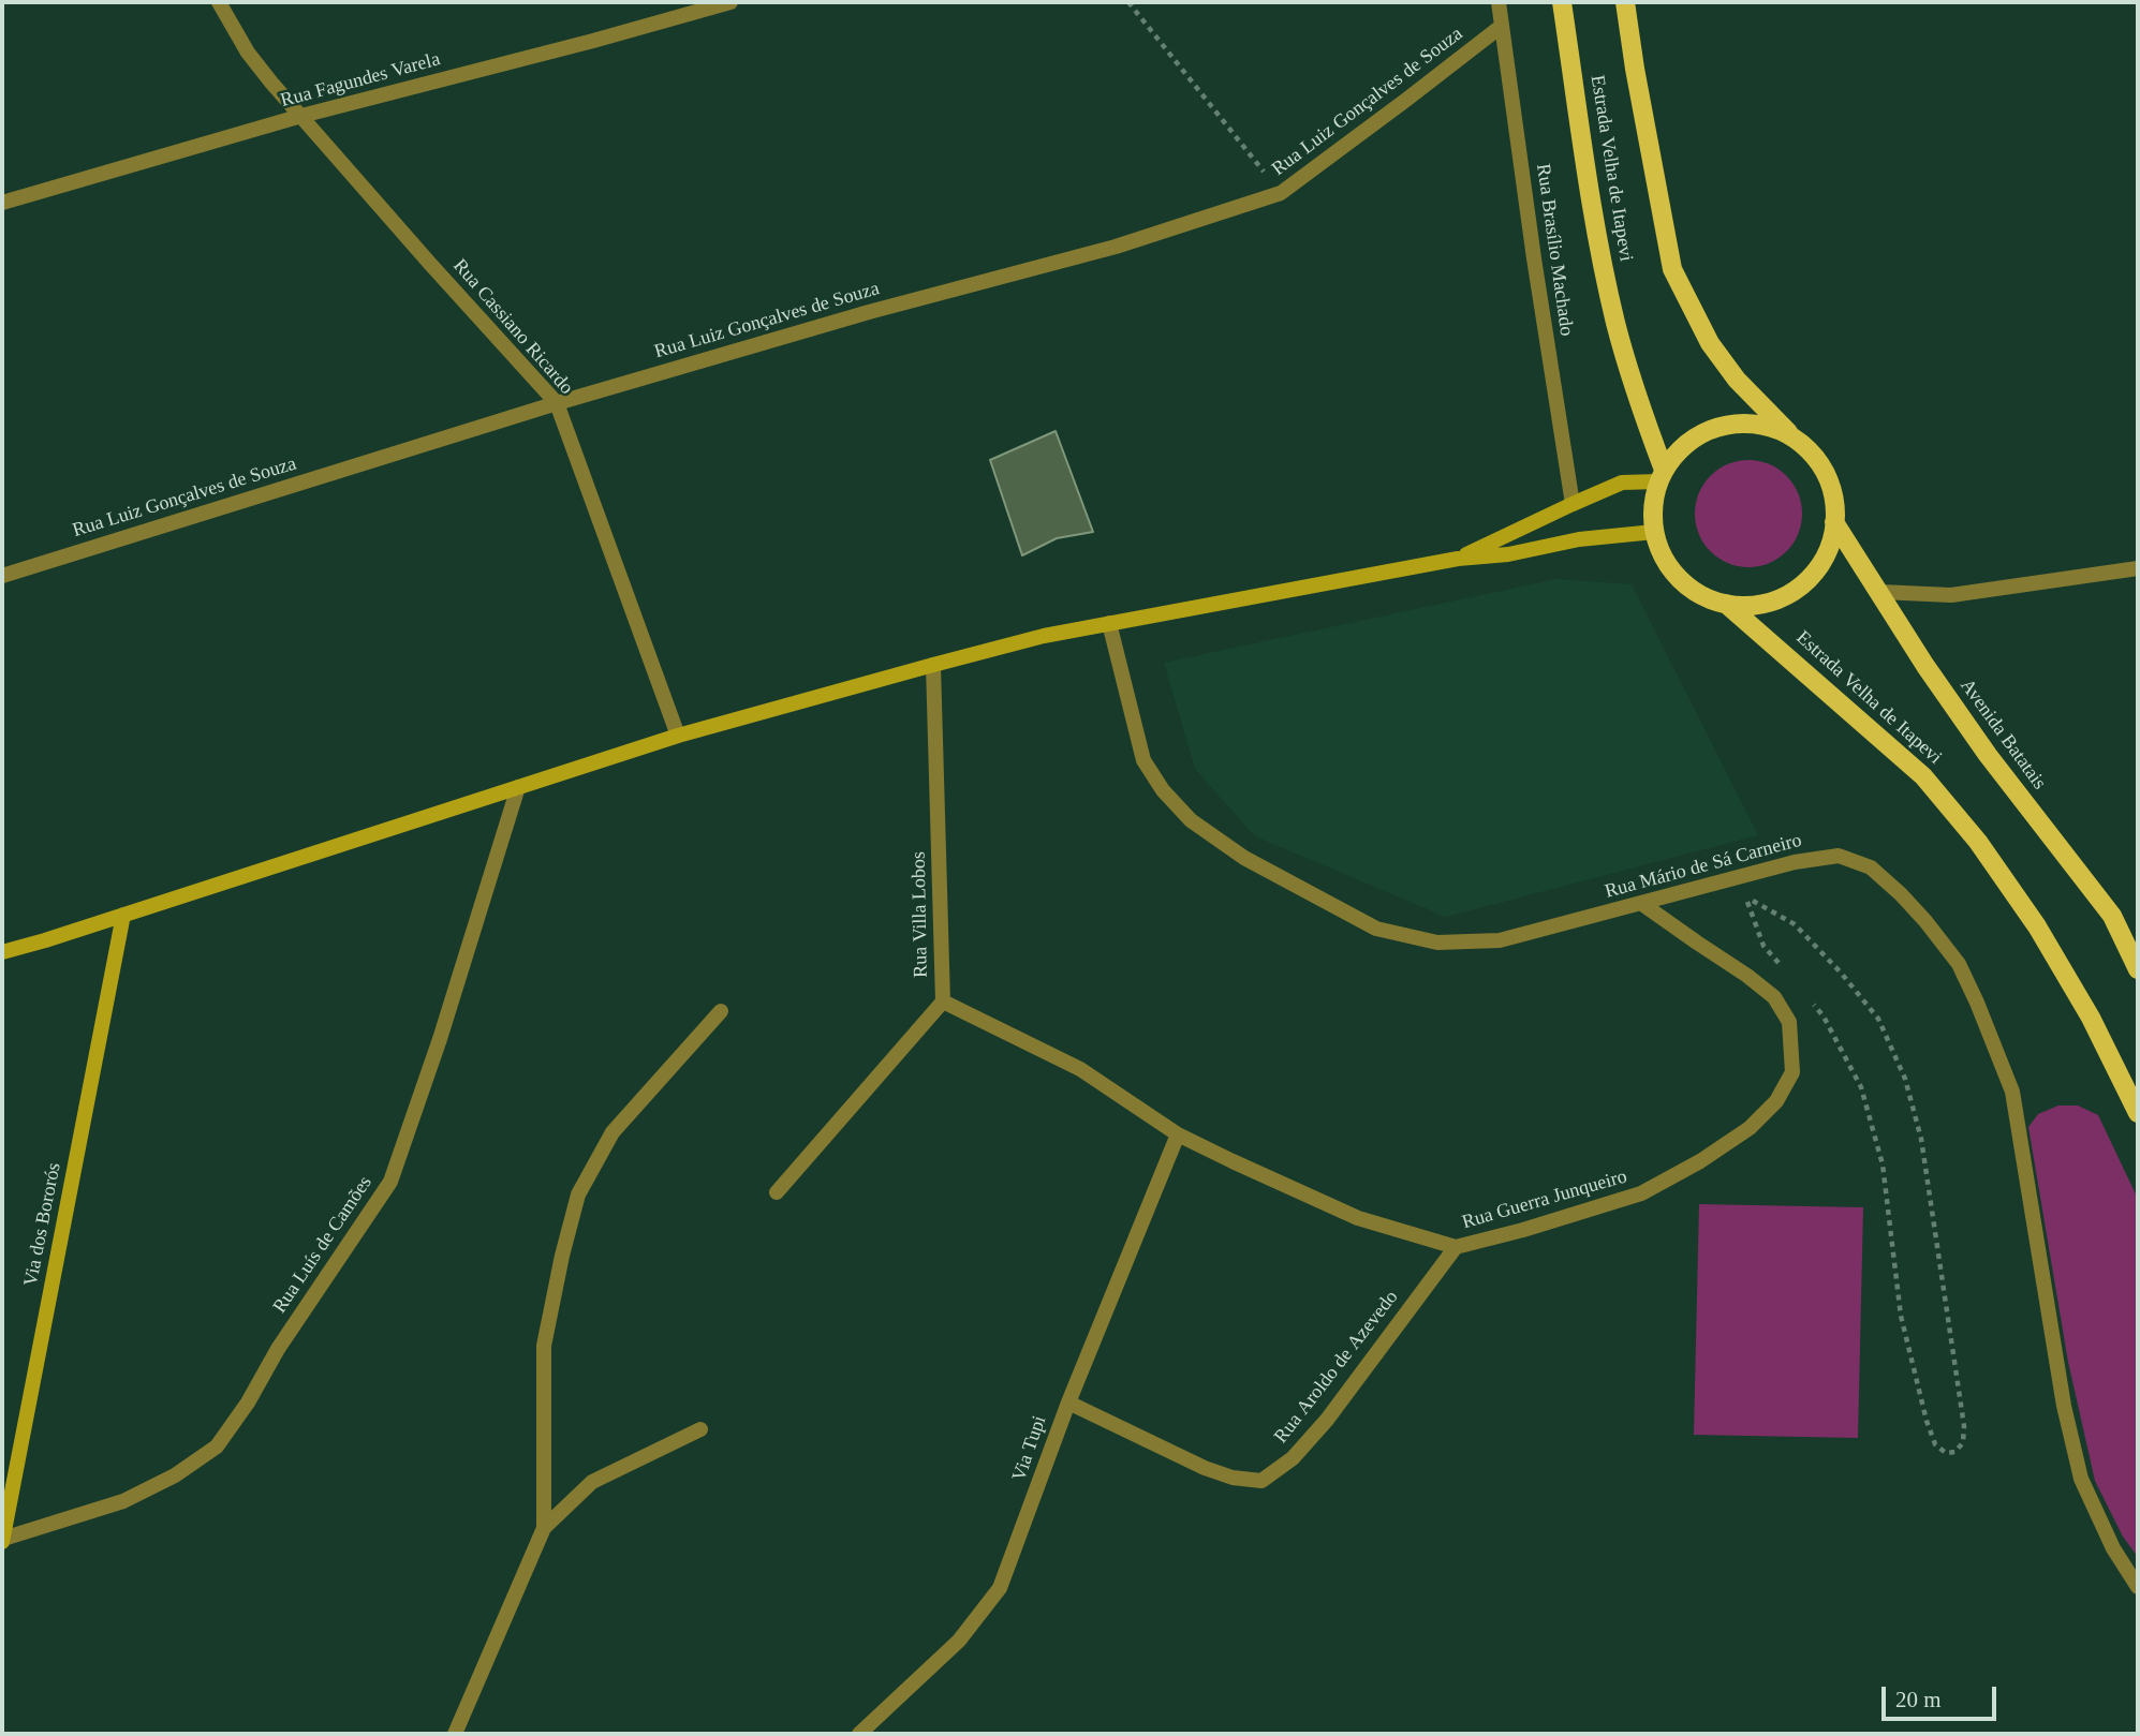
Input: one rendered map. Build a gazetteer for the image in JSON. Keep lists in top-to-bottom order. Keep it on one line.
{"streets":{"main road":["Estrada Velha de Itapevi","Avenida Batatais","Via dos Bororós"],"street":["Rua Fagundes Varela","Rua Luiz Gonçalves de Souza","Rua Brasílio Machado","Rua Cassiano Ricardo","Rua Mário de Sá Carneiro","Rua Villa Lobos","Rua Guerra Junqueiro","Rua Luís de Camões","Rua Aroldo de Azevedo","Via Tupi"]},"crossings":[["Rua Fagundes Varela","Rua Cassiano Ricardo"],["Rua Luiz Gonçalves de Souza","Rua Brasílio Machado"],["Rua Luiz Gonçalves de Souza","Rua Cassiano Ricardo"],["Estrada Velha de Itapevi","Avenida Batatais"],["Rua Mário de Sá Carneiro","Rua Guerra Junqueiro"],["Rua Villa Lobos","Rua Guerra Junqueiro"],["Rua Guerra Junqueiro","Rua Aroldo de Azevedo"],["Rua Guerra Junqueiro","Via Tupi"],["Via dos Bororós","Rua Luís de Camões"],["Rua Aroldo de Azevedo","Via Tupi"]],"scale_bar":"20 m"}
